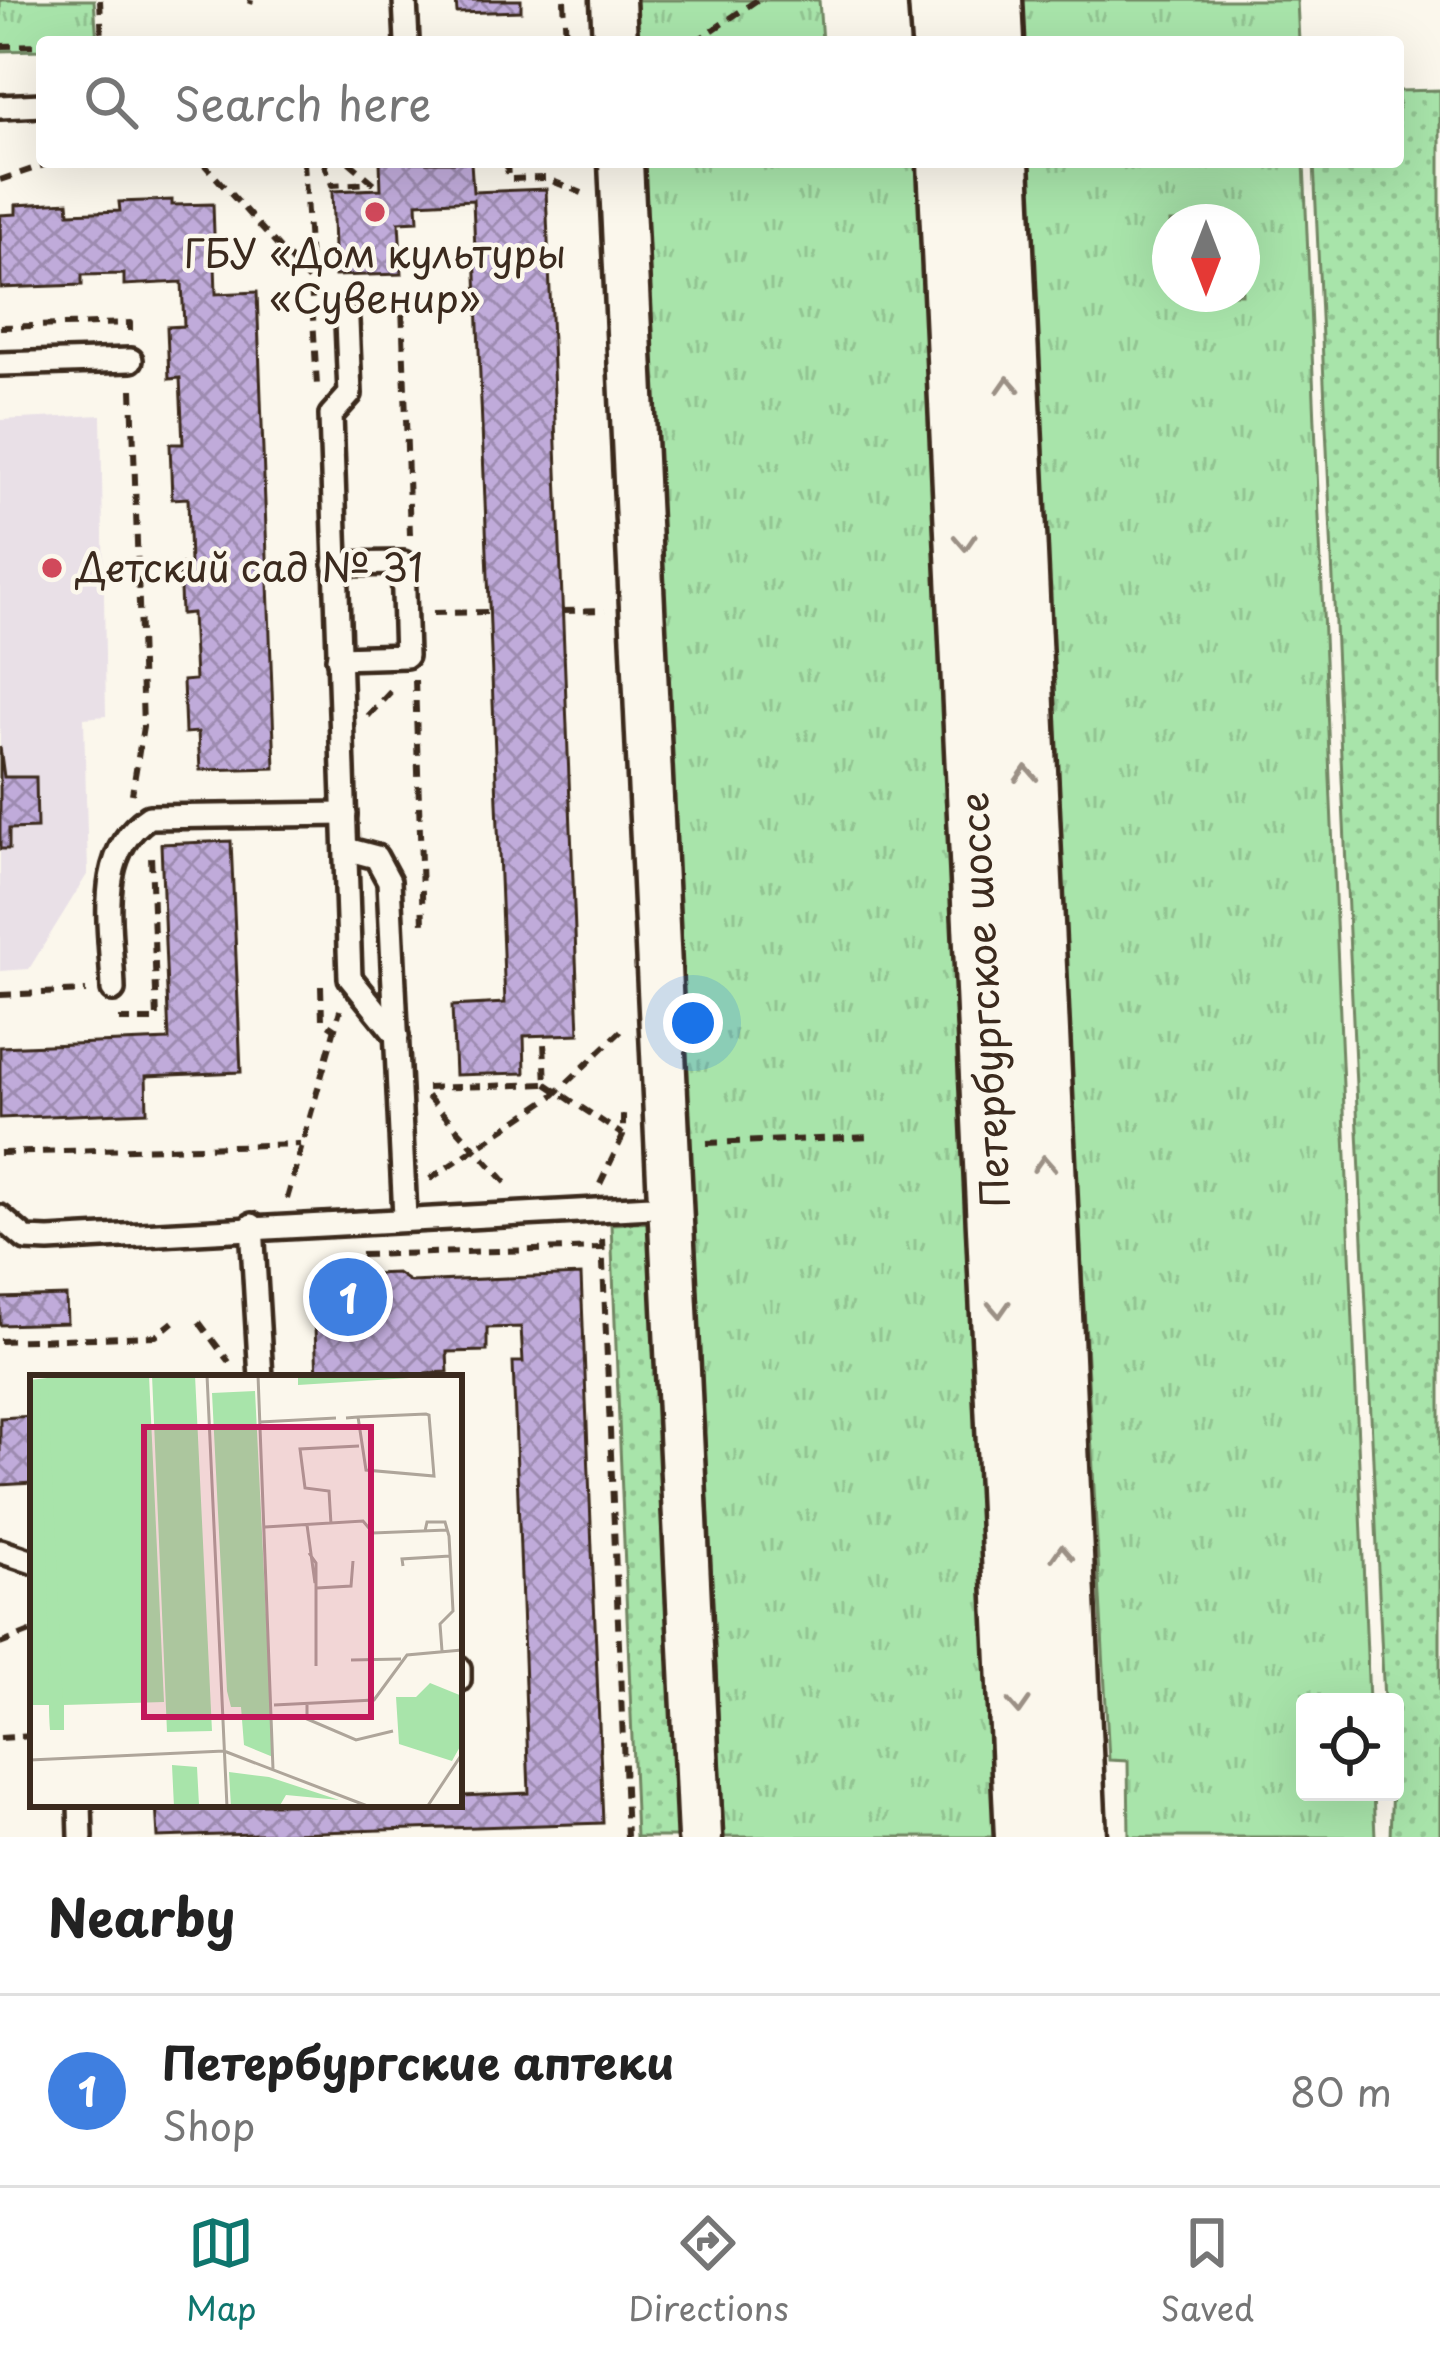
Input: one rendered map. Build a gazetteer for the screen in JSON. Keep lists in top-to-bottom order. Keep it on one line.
{"streets":{"main road":["Петербургское шоссе"]},"places":["ГБУ «Дом культуры «Сувенир»","Детский сад № 31"],"north":"bottom","page":{"search":"Search here","pins":"1","heading":"Nearby","list":[{"mark":"1","name":"Петербургские аптеки","note":"Shop","value":"80 m"}],"nav":["Map","Directions","Saved"]}}
